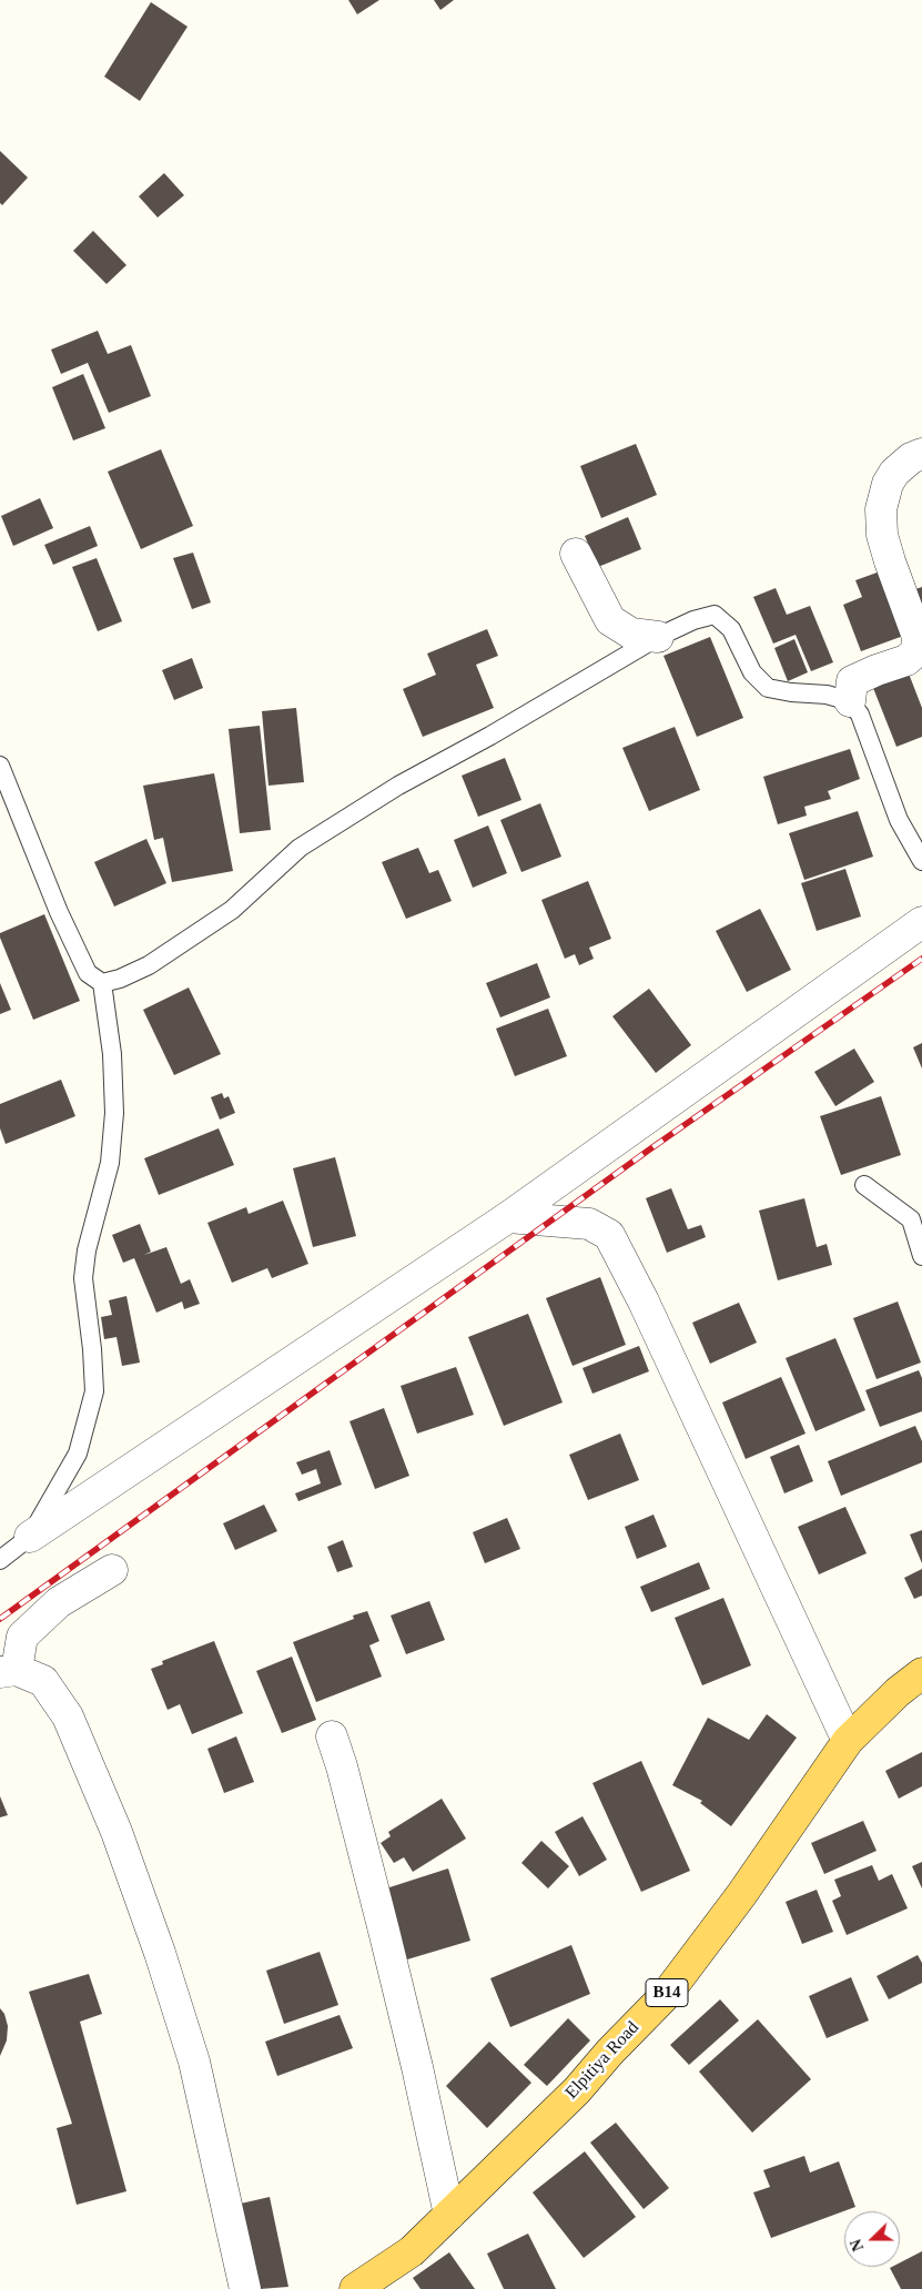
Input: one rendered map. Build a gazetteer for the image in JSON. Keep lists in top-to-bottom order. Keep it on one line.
{"streets":{"main road":["B14","Elpitiya Road"]},"north":"left"}
